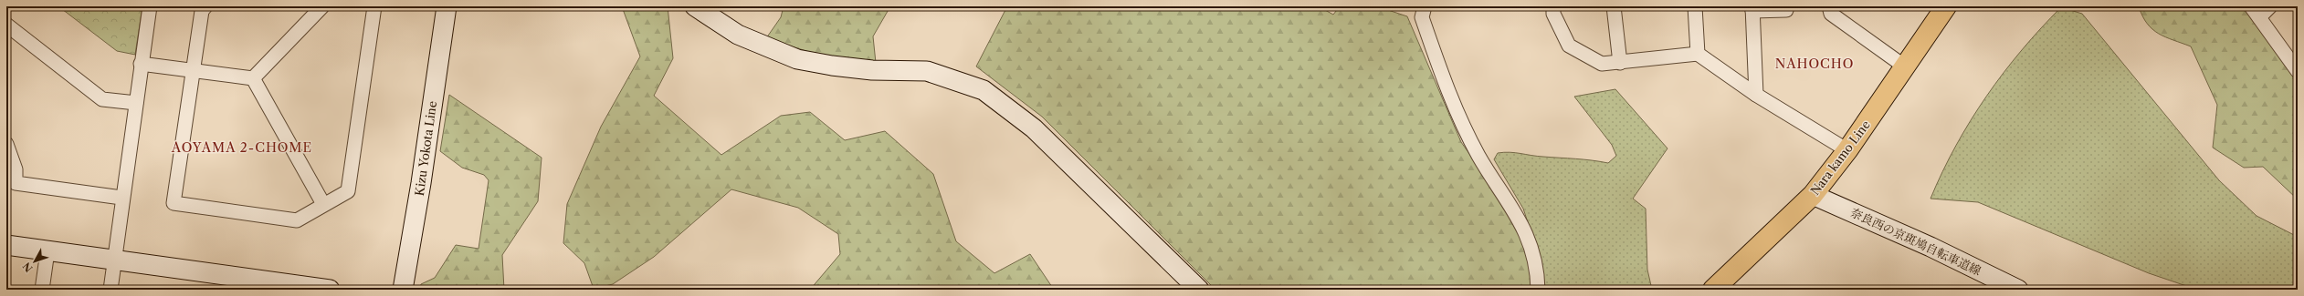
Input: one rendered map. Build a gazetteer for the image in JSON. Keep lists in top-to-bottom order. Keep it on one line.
{"streets":{"main road":["Nara kamo Line"],"street":["Kizu Yokota Line","奈良西の京斑鳩自転車道線"]},"crossings":[["Nara kamo Line","奈良西の京斑鳩自転車道線"]],"districts":["NAHOCHO","AOYAMA 2-CHOME"],"north":"bottom left"}
